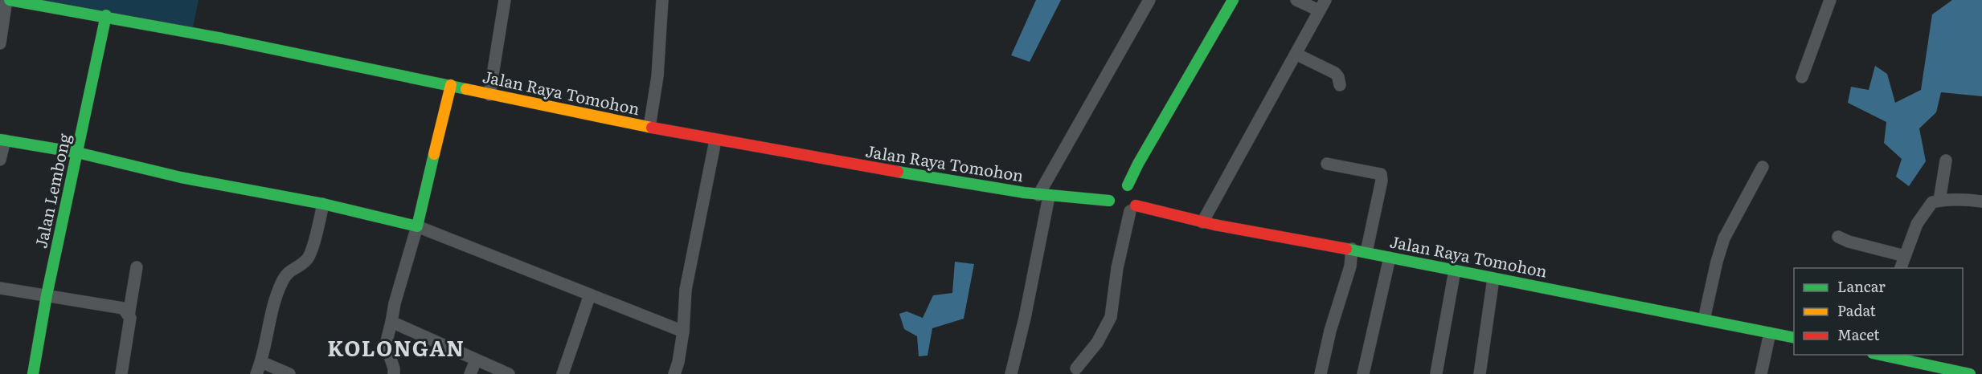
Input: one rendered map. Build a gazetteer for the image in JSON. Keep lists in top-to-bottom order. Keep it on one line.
{"streets":{"main road":["Jalan Raya Tomohon","Jalan Lembong"]},"crossings":[["Jalan Raya Tomohon","Jalan Lembong"]],"districts":["KOLONGAN"],"legend":["Lancar","Padat","Macet"]}
